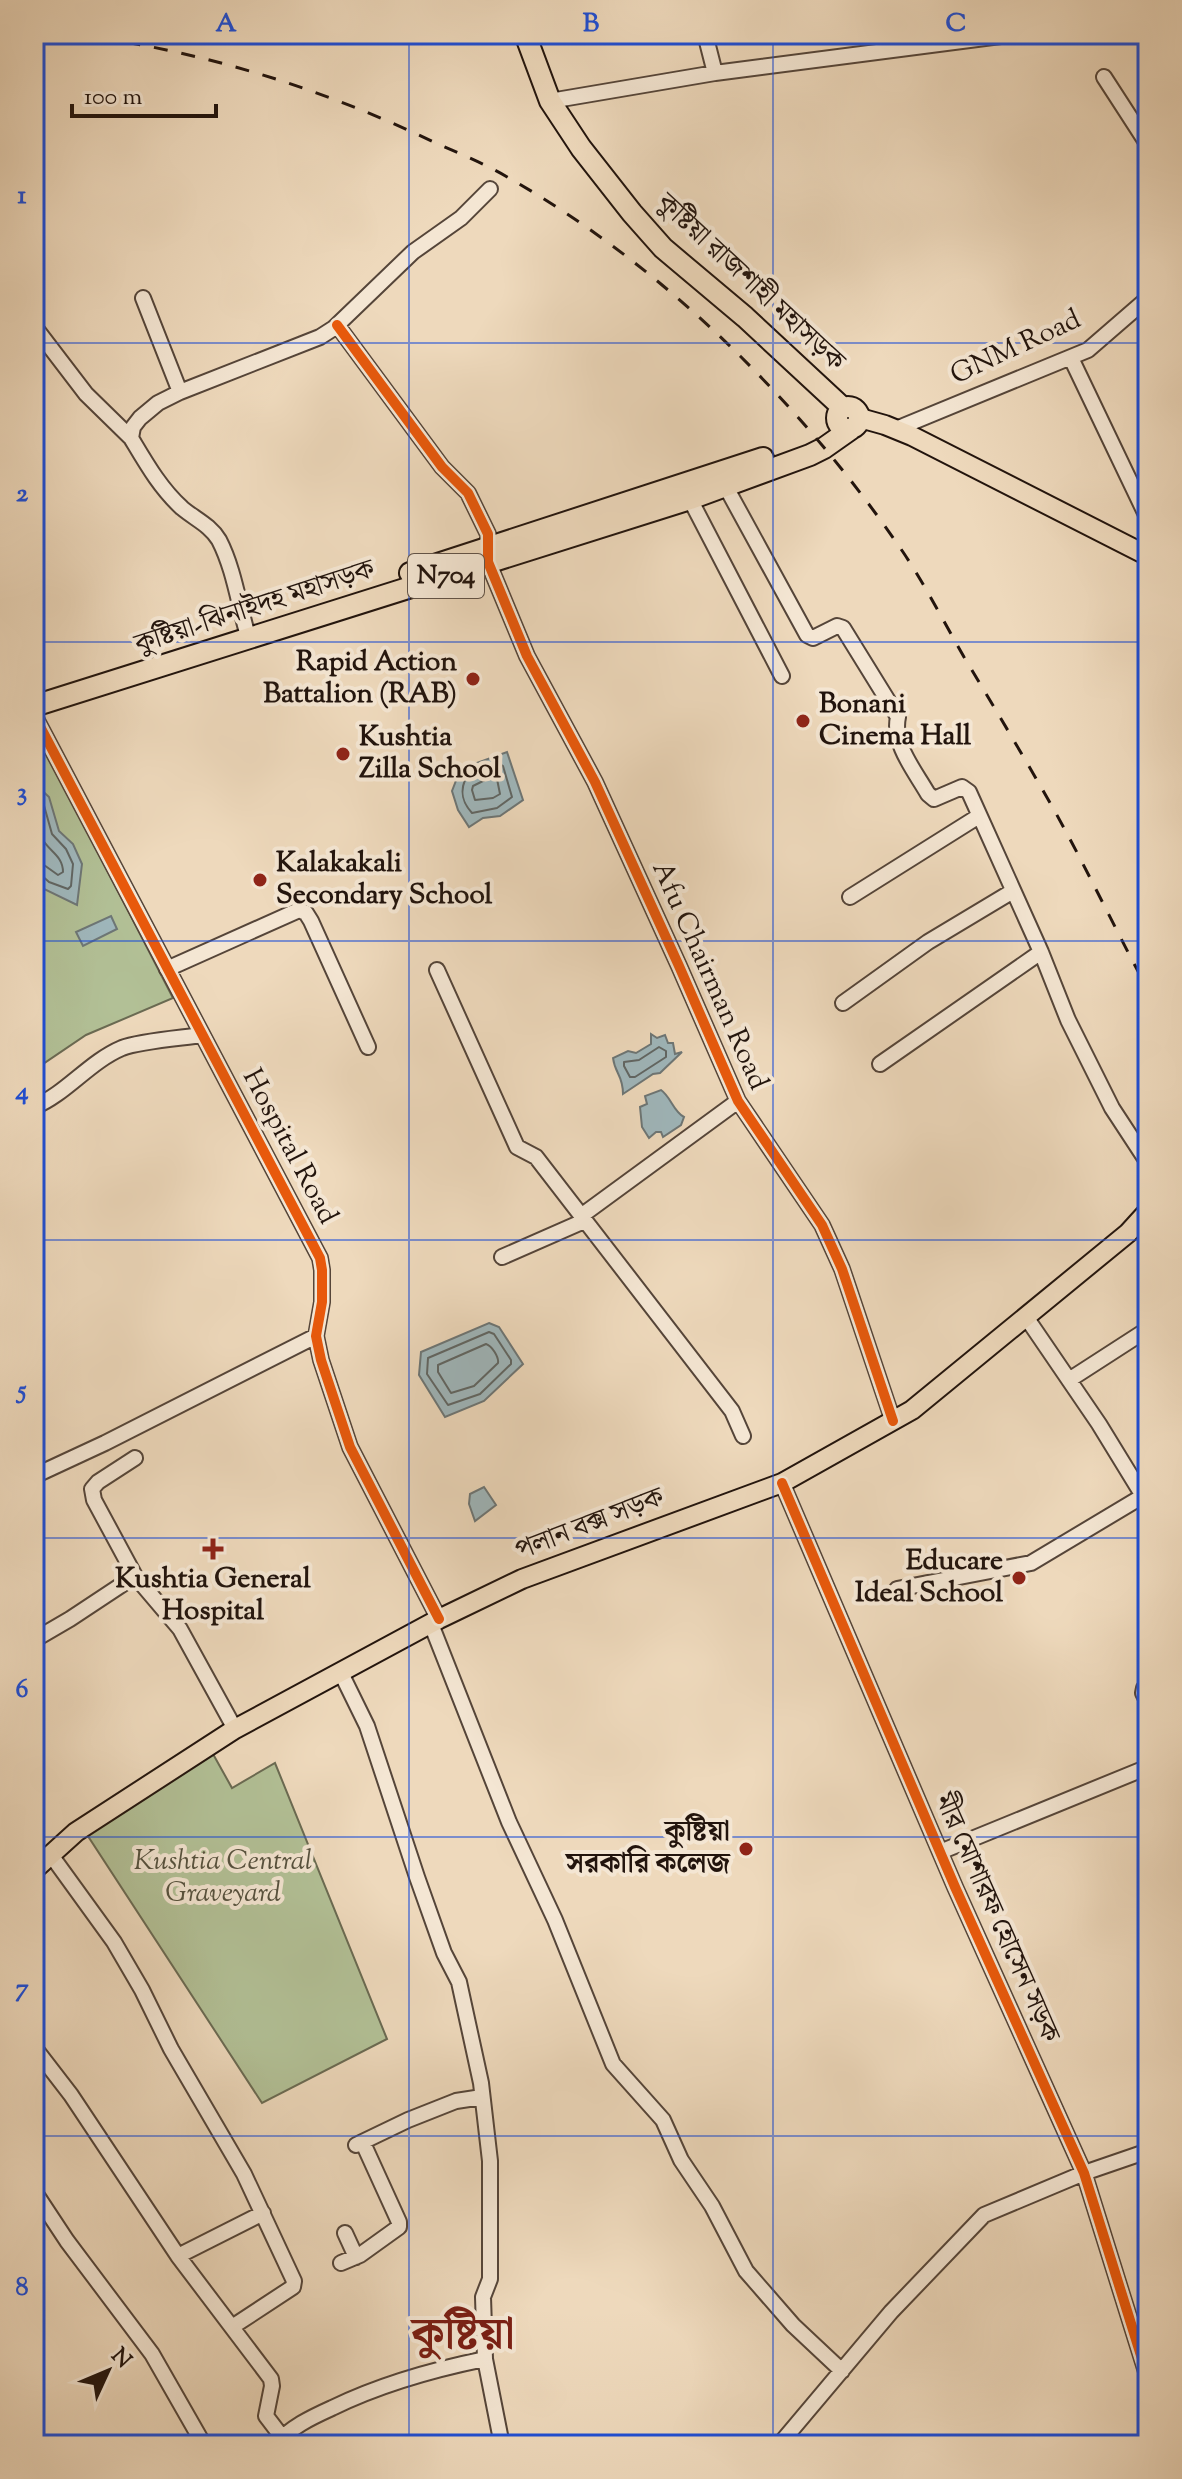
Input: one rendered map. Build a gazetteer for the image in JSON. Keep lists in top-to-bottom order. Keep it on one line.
{"streets":{"highway":["কুষ্টিয়া রাজশাহী মহাসড়ক","N704","কুষ্টিয়া-ঝিনাইদহ মহাসড়ক"],"main road":["পলান বক্স সড়ক"],"street":["GNM Road","Afu Chairman Road","Hospital Road","মীর মোশারফ হোসেন সড়ক"]},"crossings":[["কুষ্টিয়া রাজশাহী মহাসড়ক","কুষ্টিয়া-ঝিনাইদহ মহাসড়ক"],["কুষ্টিয়া-ঝিনাইদহ মহাসড়ক","Afu Chairman Road"],["Afu Chairman Road","পলান বক্স সড়ক"],["Hospital Road","পলান বক্স সড়ক"],["পলান বক্স সড়ক","মীর মোশারফ হোসেন সড়ক"]],"districts":["কুষ্টিয়া"],"parks":["Kushtia Central Graveyard"],"places":{"other":["Rapid Action Battalion (RAB)","Bonani Cinema Hall","Kushtia Zilla School","Kalakakali Secondary School","Educare Ideal School","কুষ্টিয়া সরকারি কলেজ"],"health":["Kushtia General Hospital"]},"scale_bar":"100 m","north":"top right","grid":{"columns":["A","B","C"],"rows":["1","2","3","4","5","6","7","8"]}}
